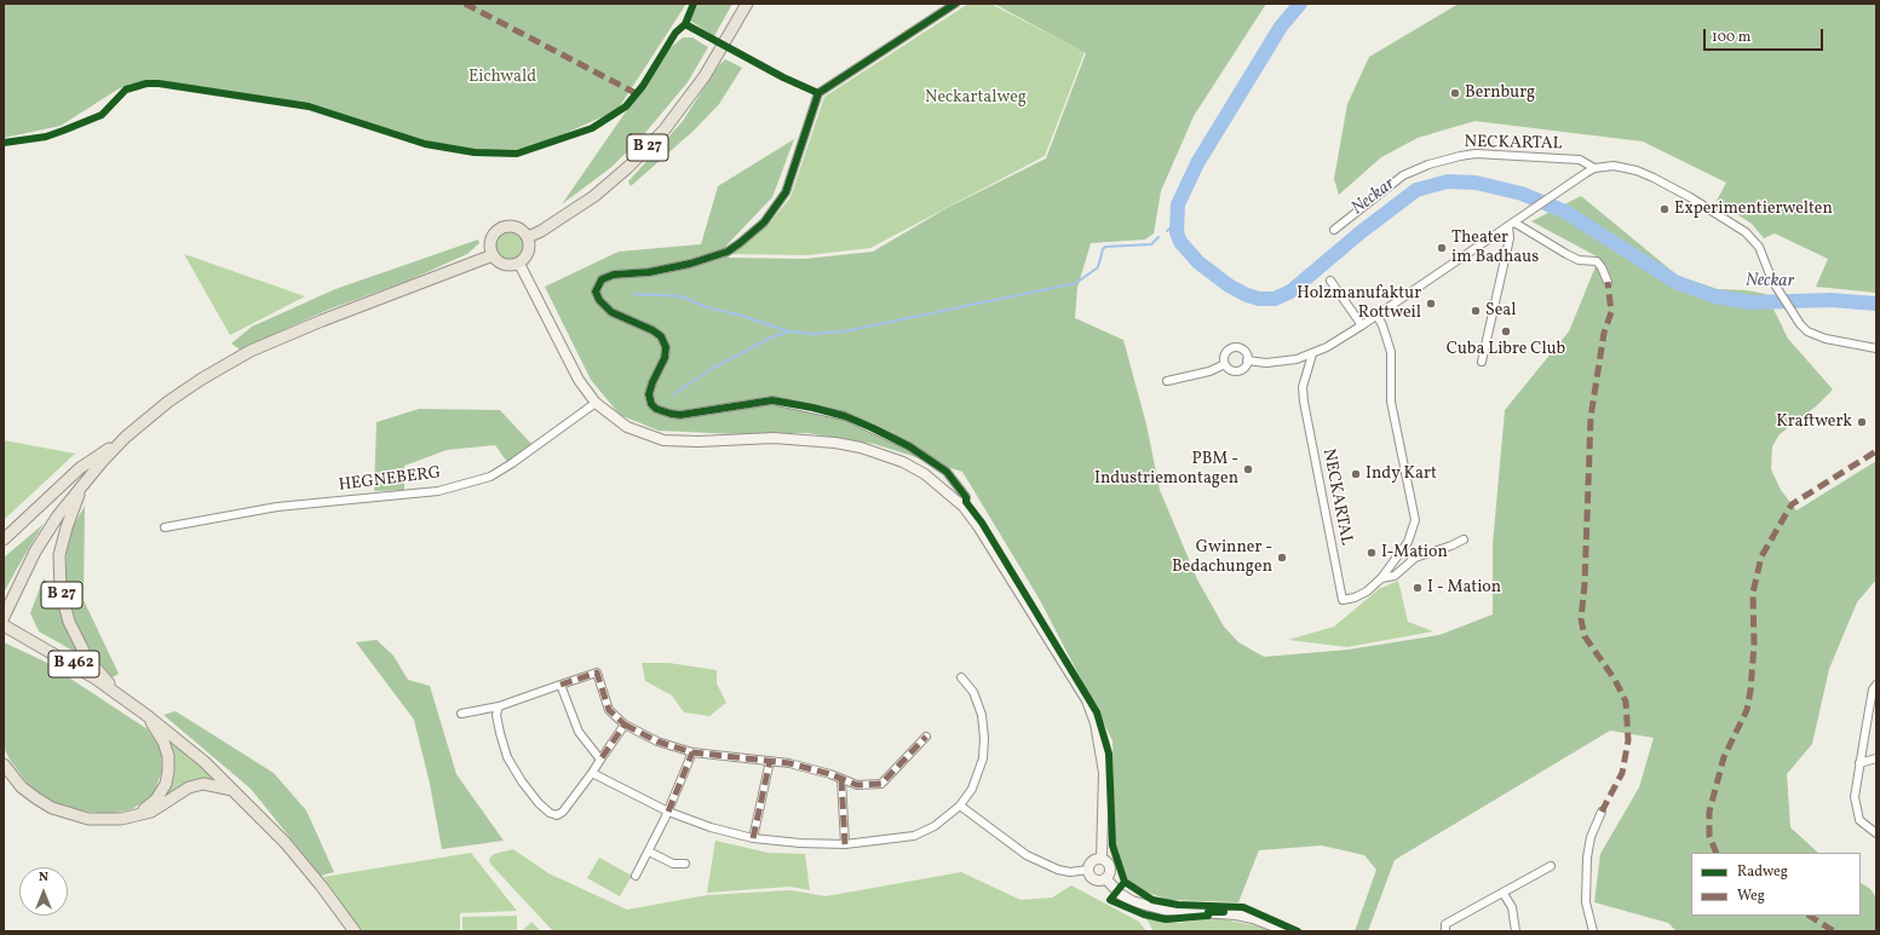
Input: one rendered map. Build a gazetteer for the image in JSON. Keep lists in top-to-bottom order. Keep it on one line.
{"streets":{"main road":["B 27","B 462"],"street":["NECKARTAL","HEGNEBERG"]},"crossings":[["B 27","B 462"]],"water":["Neckar"],"parks":["Eichwald","Neckartalweg"],"places":["Bernburg","Experimentierwelten","Theater im Badhaus","Holzmanufaktur Rottweil","Seal","Cuba Libre Club","Kraftwerk","PBM - Industriemontagen","Indy Kart","I-Mation","Gwinner - Bedachungen","I - Mation"],"legend":["Radweg","Weg"],"scale_bar":"100 m","north":"top"}
